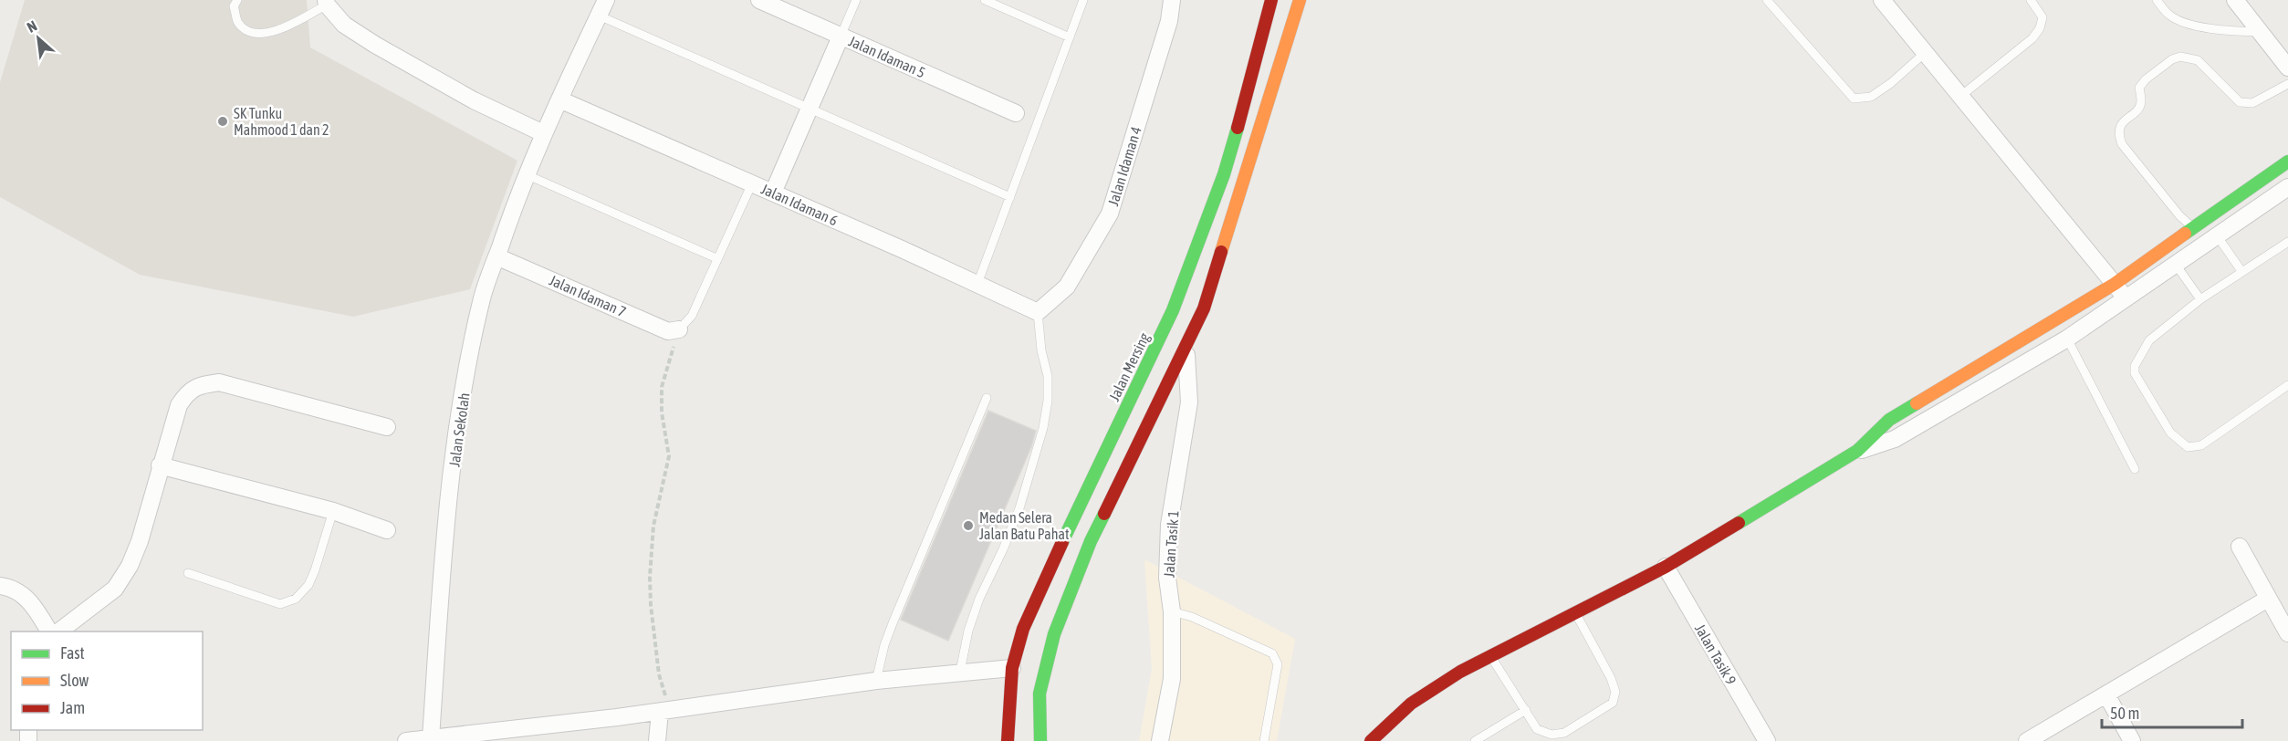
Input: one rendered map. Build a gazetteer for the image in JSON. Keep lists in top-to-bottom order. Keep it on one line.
{"streets":{"main road":["Jalan Mersing"],"street":["Jalan Idaman 5","Jalan Idaman 4","Jalan Idaman 6","Jalan Idaman 7","Jalan Sekolah","Jalan Tasik 1","Jalan Tasik 9"]},"crossings":[["Jalan Idaman 4","Jalan Idaman 6"],["Jalan Idaman 6","Jalan Sekolah"],["Jalan Idaman 7","Jalan Sekolah"]],"places":["SK Tunku Mahmood 1 dan 2","Medan Selera Jalan Batu Pahat"],"legend":["Fast","Slow","Jam"],"scale_bar":"50 m","north":"top left"}
